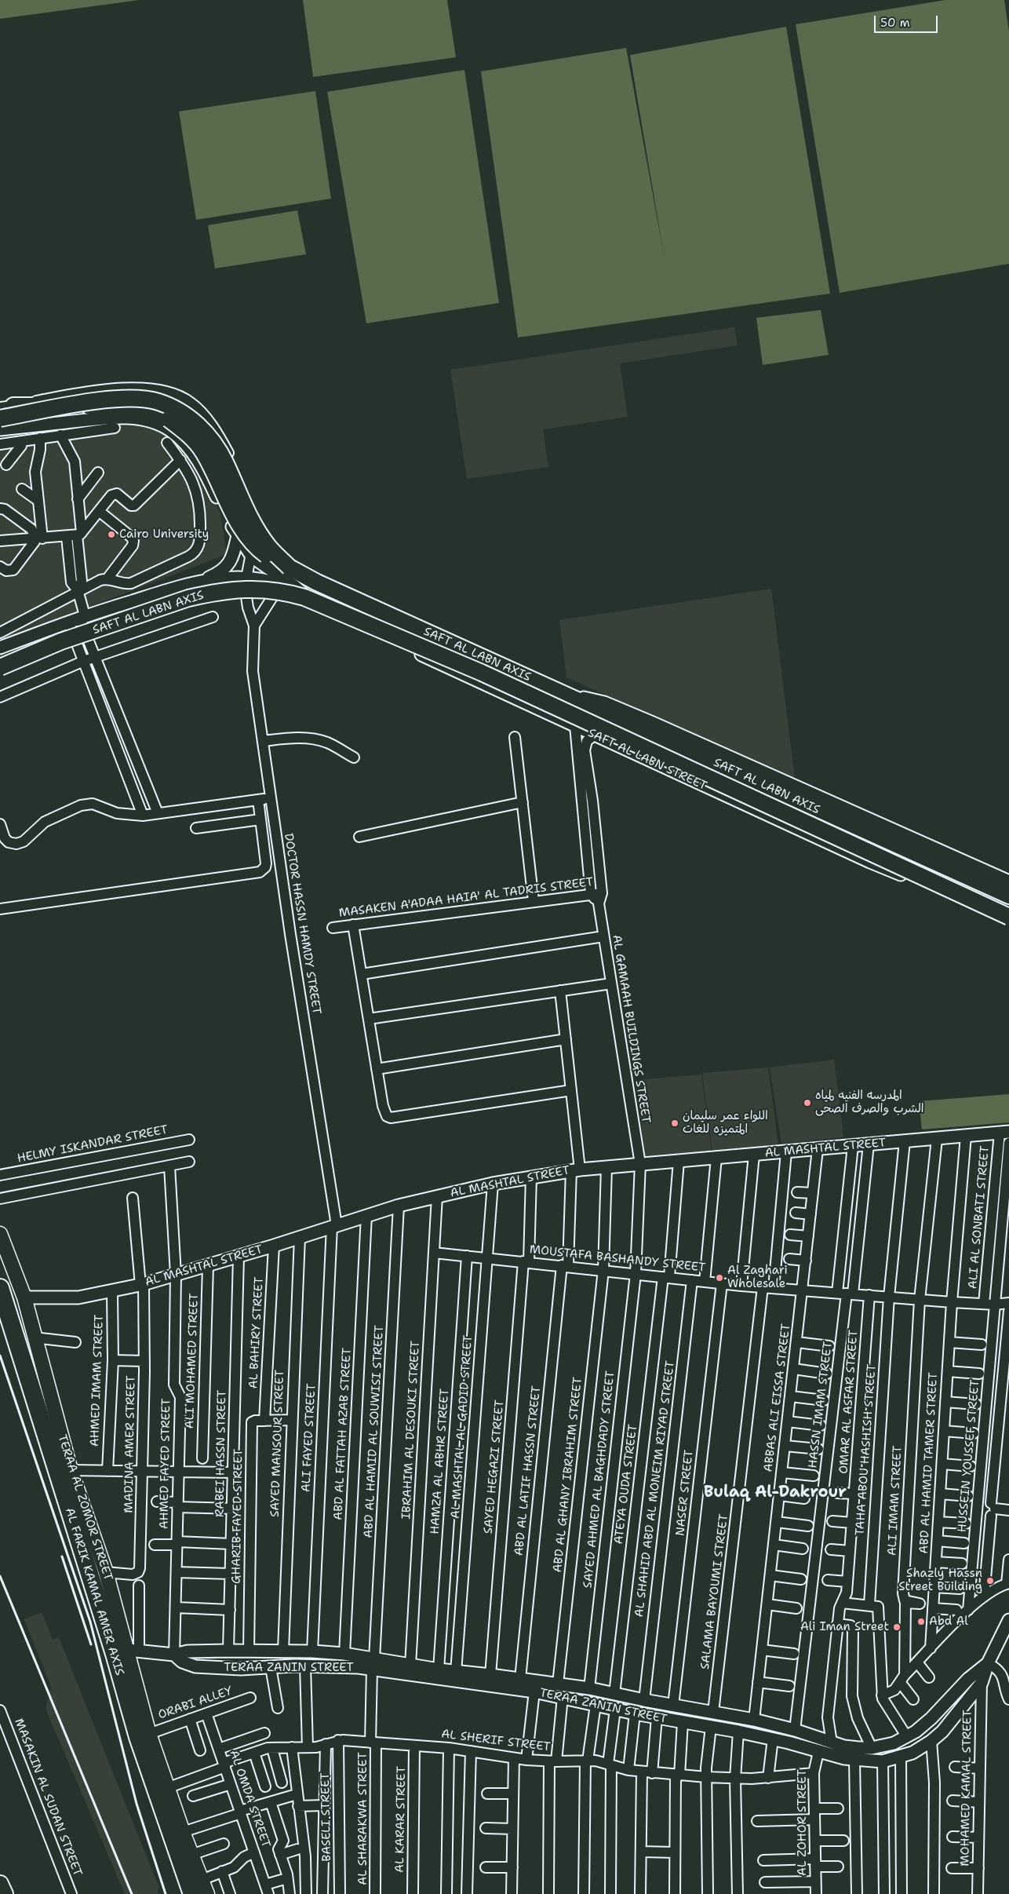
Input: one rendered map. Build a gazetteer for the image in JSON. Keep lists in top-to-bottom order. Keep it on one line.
{"streets":{"highway":["AL FARIK KAMAL AMER AXIS"],"main road":["SAFT AL LABN AXIS","TERAA AL ZOMOR STREET"],"street":["SAFT AL LABN STREET","MASAKEN A'ADAA HAIA' AL TADRIS STREET","DOCTOR HASSN HAMDY STREET","AL GAMAAH BUILDINGS STREET","HELMY ISKANDAR STREET","AL MASHTAL STREET","ALI AL SONBATI STREET","MOUSTAFA BASHANDY STREET","AL BAHIRY STREET","ALI MOHAMED STREET","AHMED IMAM STREET","ABBAS ALI EISSA STREET","OMAR AL ASFAR STREET","HASSN IMAM STREET","AL MASHTAL AL GADID STREET","IBRAHIM AL DESOUKI STREET","ABD AL HAMID AL SOUWISI STREET","ABD AL FATTAH AZAB STREET","ALI FAYED STREET","SAYED MANSOUR STREET","MADINA AMER STREET","TAHA ABOU HASHISH STREET","RABEI HASSN STREET","HUSSEIN YOUSSEF STREET","HAMZA AL ABHR STREET","ABD AL HAMID TAMER STREET","AHMED FAYED STREET","SAYED HEGAZI STREET","ABD AL LATIF HASSN STREET","ABD AL GHANY IBRAHIM STREET","SAYED AHMED AL BAGHDADY STREET","ATEYA OUDA STREET","AL SHAHID ABD AL MONEIM RIYAD STREET","NASER STREET","ALI IMAM STREET","GHARIB FAYED STREET","SALAMA BAYOUMI STREET","TERAA ZANIN STREET","ORABI ALLEY","AL SHERIF STREET","MOHAMED KAMAL STREET","MASAKIN AL SUDAN STREET","AL OMDA STREET","BASELI STREET","AL SHARAKWA STREET","AL KARAR STREET","AL ZOHOR STREET"]},"crossings":[["SAFT AL LABN STREET","DOCTOR HASSN HAMDY STREET"],["SAFT AL LABN STREET","AL GAMAAH BUILDINGS STREET"],["MASAKEN A'ADAA HAIA' AL TADRIS STREET","AL GAMAAH BUILDINGS STREET"],["DOCTOR HASSN HAMDY STREET","AL MASHTAL STREET"],["DOCTOR HASSN HAMDY STREET","ALI FAYED STREET"],["AL GAMAAH BUILDINGS STREET","AL MASHTAL STREET"],["AL GAMAAH BUILDINGS STREET","MOUSTAFA BASHANDY STREET"],["AL GAMAAH BUILDINGS STREET","SAYED AHMED AL BAGHDADY STREET"],["AL MASHTAL STREET","ALI AL SONBATI STREET"],["AL MASHTAL STREET","AL BAHIRY STREET"],["AL MASHTAL STREET","ALI MOHAMED STREET"],["AL MASHTAL STREET","AHMED IMAM STREET"],["AL MASHTAL STREET","ABBAS ALI EISSA STREET"],["AL MASHTAL STREET","AL MASHTAL AL GADID STREET"],["AL MASHTAL STREET","IBRAHIM AL DESOUKI STREET"],["AL MASHTAL STREET","ABD AL HAMID AL SOUWISI STREET"],["AL MASHTAL STREET","ABD AL FATTAH AZAB STREET"],["AL MASHTAL STREET","ALI FAYED STREET"],["AL MASHTAL STREET","SAYED MANSOUR STREET"],["AL MASHTAL STREET","MADINA AMER STREET"],["AL MASHTAL STREET","TAHA ABOU HASHISH STREET"],["AL MASHTAL STREET","RABEI HASSN STREET"],["AL MASHTAL STREET","ABD AL HAMID TAMER STREET"],["AL MASHTAL STREET","AHMED FAYED STREET"],["AL MASHTAL STREET","SAYED HEGAZI STREET"],["AL MASHTAL STREET","ABD AL LATIF HASSN STREET"],["AL MASHTAL STREET","ABD AL GHANY IBRAHIM STREET"],["AL MASHTAL STREET","ATEYA OUDA STREET"],["AL MASHTAL STREET","TERAA AL ZOMOR STREET"],["ALI AL SONBATI STREET","MOUSTAFA BASHANDY STREET"],["MOUSTAFA BASHANDY STREET","ABBAS ALI EISSA STREET"],["MOUSTAFA BASHANDY STREET","OMAR AL ASFAR STREET"],["MOUSTAFA BASHANDY STREET","HASSN IMAM STREET"],["MOUSTAFA BASHANDY STREET","AL MASHTAL AL GADID STREET"],["MOUSTAFA BASHANDY STREET","IBRAHIM AL DESOUKI STREET"],["MOUSTAFA BASHANDY STREET","TAHA ABOU HASHISH STREET"],["MOUSTAFA BASHANDY STREET","HUSSEIN YOUSSEF STREET"],["MOUSTAFA BASHANDY STREET","HAMZA AL ABHR STREET"],["MOUSTAFA BASHANDY STREET","ABD AL HAMID TAMER STREET"],["MOUSTAFA BASHANDY STREET","SAYED HEGAZI STREET"],["MOUSTAFA BASHANDY STREET","ABD AL LATIF HASSN STREET"],["MOUSTAFA BASHANDY STREET","ABD AL GHANY IBRAHIM STREET"],["MOUSTAFA BASHANDY STREET","SAYED AHMED AL BAGHDADY STREET"],["MOUSTAFA BASHANDY STREET","ATEYA OUDA STREET"],["MOUSTAFA BASHANDY STREET","AL SHAHID ABD AL MONEIM RIYAD STREET"],["MOUSTAFA BASHANDY STREET","NASER STREET"],["MOUSTAFA BASHANDY STREET","ALI IMAM STREET"],["MOUSTAFA BASHANDY STREET","SALAMA BAYOUMI STREET"],["AL BAHIRY STREET","GHARIB FAYED STREET"],["ABBAS ALI EISSA STREET","TERAA ZANIN STREET"],["OMAR AL ASFAR STREET","TERAA ZANIN STREET"],["HASSN IMAM STREET","TERAA ZANIN STREET"],["AL MASHTAL AL GADID STREET","TERAA ZANIN STREET"],["IBRAHIM AL DESOUKI STREET","TERAA ZANIN STREET"],["ABD AL HAMID AL SOUWISI STREET","TERAA ZANIN STREET"],["ABD AL HAMID AL SOUWISI STREET","AL SHERIF STREET"],["ABD AL HAMID AL SOUWISI STREET","AL SHARAKWA STREET"],["ABD AL FATTAH AZAB STREET","TERAA ZANIN STREET"],["ALI FAYED STREET","TERAA ZANIN STREET"],["SAYED MANSOUR STREET","TERAA ZANIN STREET"],["MADINA AMER STREET","TERAA AL ZOMOR STREET"],["RABEI HASSN STREET","TERAA ZANIN STREET"],["HAMZA AL ABHR STREET","TERAA ZANIN STREET"],["AHMED FAYED STREET","TERAA ZANIN STREET"],["SAYED HEGAZI STREET","TERAA ZANIN STREET"],["ABD AL LATIF HASSN STREET","TERAA ZANIN STREET"],["ABD AL GHANY IBRAHIM STREET","TERAA ZANIN STREET"],["SAYED AHMED AL BAGHDADY STREET","TERAA ZANIN STREET"],["ATEYA OUDA STREET","TERAA ZANIN STREET"],["AL SHAHID ABD AL MONEIM RIYAD STREET","TERAA ZANIN STREET"],["NASER STREET","TERAA ZANIN STREET"],["TERAA AL ZOMOR STREET","AL FARIK KAMAL AMER AXIS"],["TERAA AL ZOMOR STREET","TERAA ZANIN STREET"],["TERAA AL ZOMOR STREET","ORABI ALLEY"],["TERAA AL ZOMOR STREET","AL SHERIF STREET"],["GHARIB FAYED STREET","TERAA ZANIN STREET"],["SALAMA BAYOUMI STREET","TERAA ZANIN STREET"],["TERAA ZANIN STREET","MOHAMED KAMAL STREET"],["TERAA ZANIN STREET","AL ZOHOR STREET"],["ORABI ALLEY","AL OMDA STREET"],["AL SHERIF STREET","AL OMDA STREET"],["AL SHERIF STREET","BASELI STREET"],["AL SHERIF STREET","AL SHARAKWA STREET"],["AL SHERIF STREET","AL KARAR STREET"],["AL SHERIF STREET","AL ZOHOR STREET"]],"districts":["Bulaq Al-Dakrour"],"places":["Cairo University","المدرسه الفنيه لمياه الشرب والصرف الصحى","اللواء عمر سليمان المتميزه للغات","Al Zaghari Wholesale","Shazly Hassn Street Building","Abd Al","Ali Iman Street"],"scale_bar":"50 m"}
